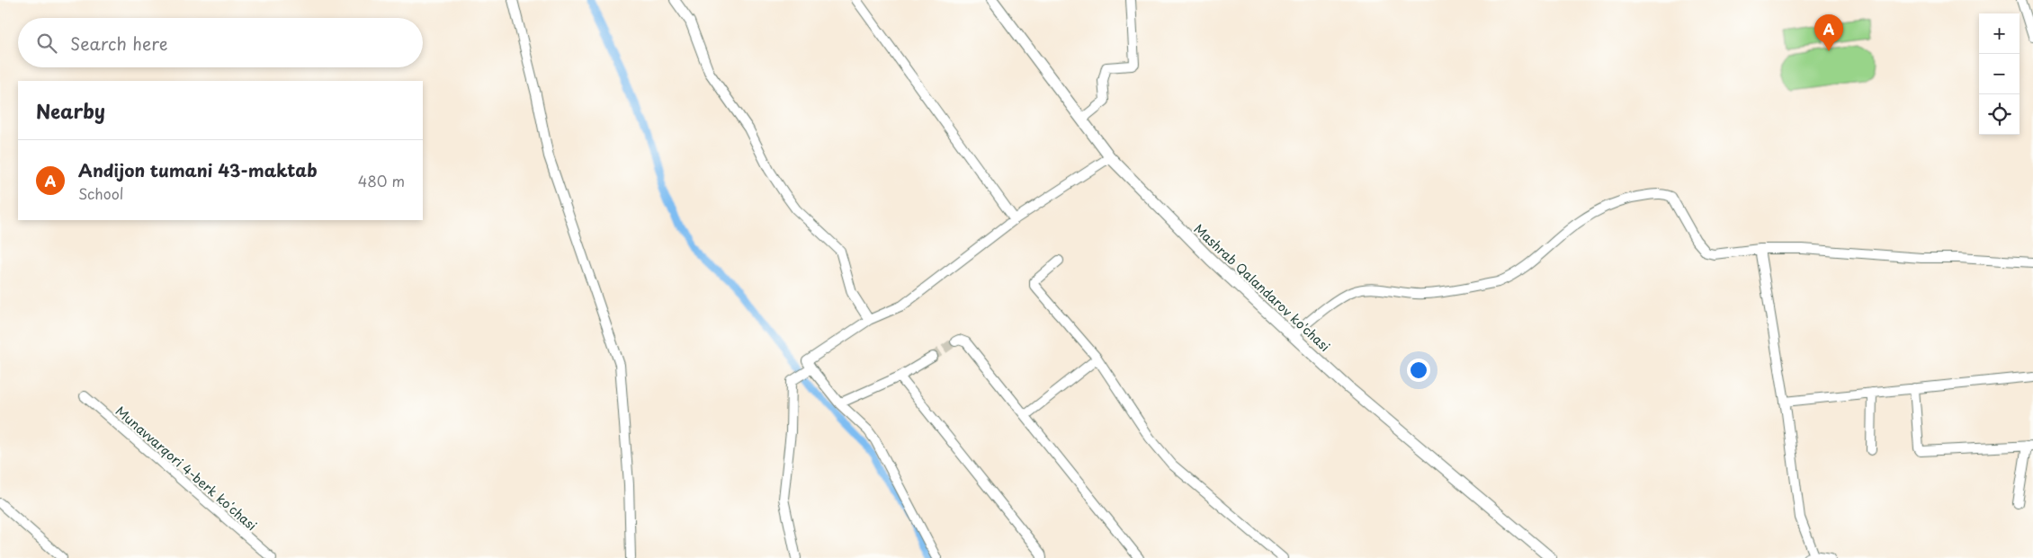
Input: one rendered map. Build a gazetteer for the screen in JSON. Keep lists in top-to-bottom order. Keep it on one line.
{"streets":{"main road":["Mashrab Qalandarov ko'chasi"],"street":["Munavvarqori 4-berk koʻchasi"]},"page":{"map_buttons":["+","−"],"pins":"A","search":"Search here","heading":"Nearby","list":[{"mark":"A","name":"Andijon tumani 43-maktab","note":"School","value":"480 m"}]}}
